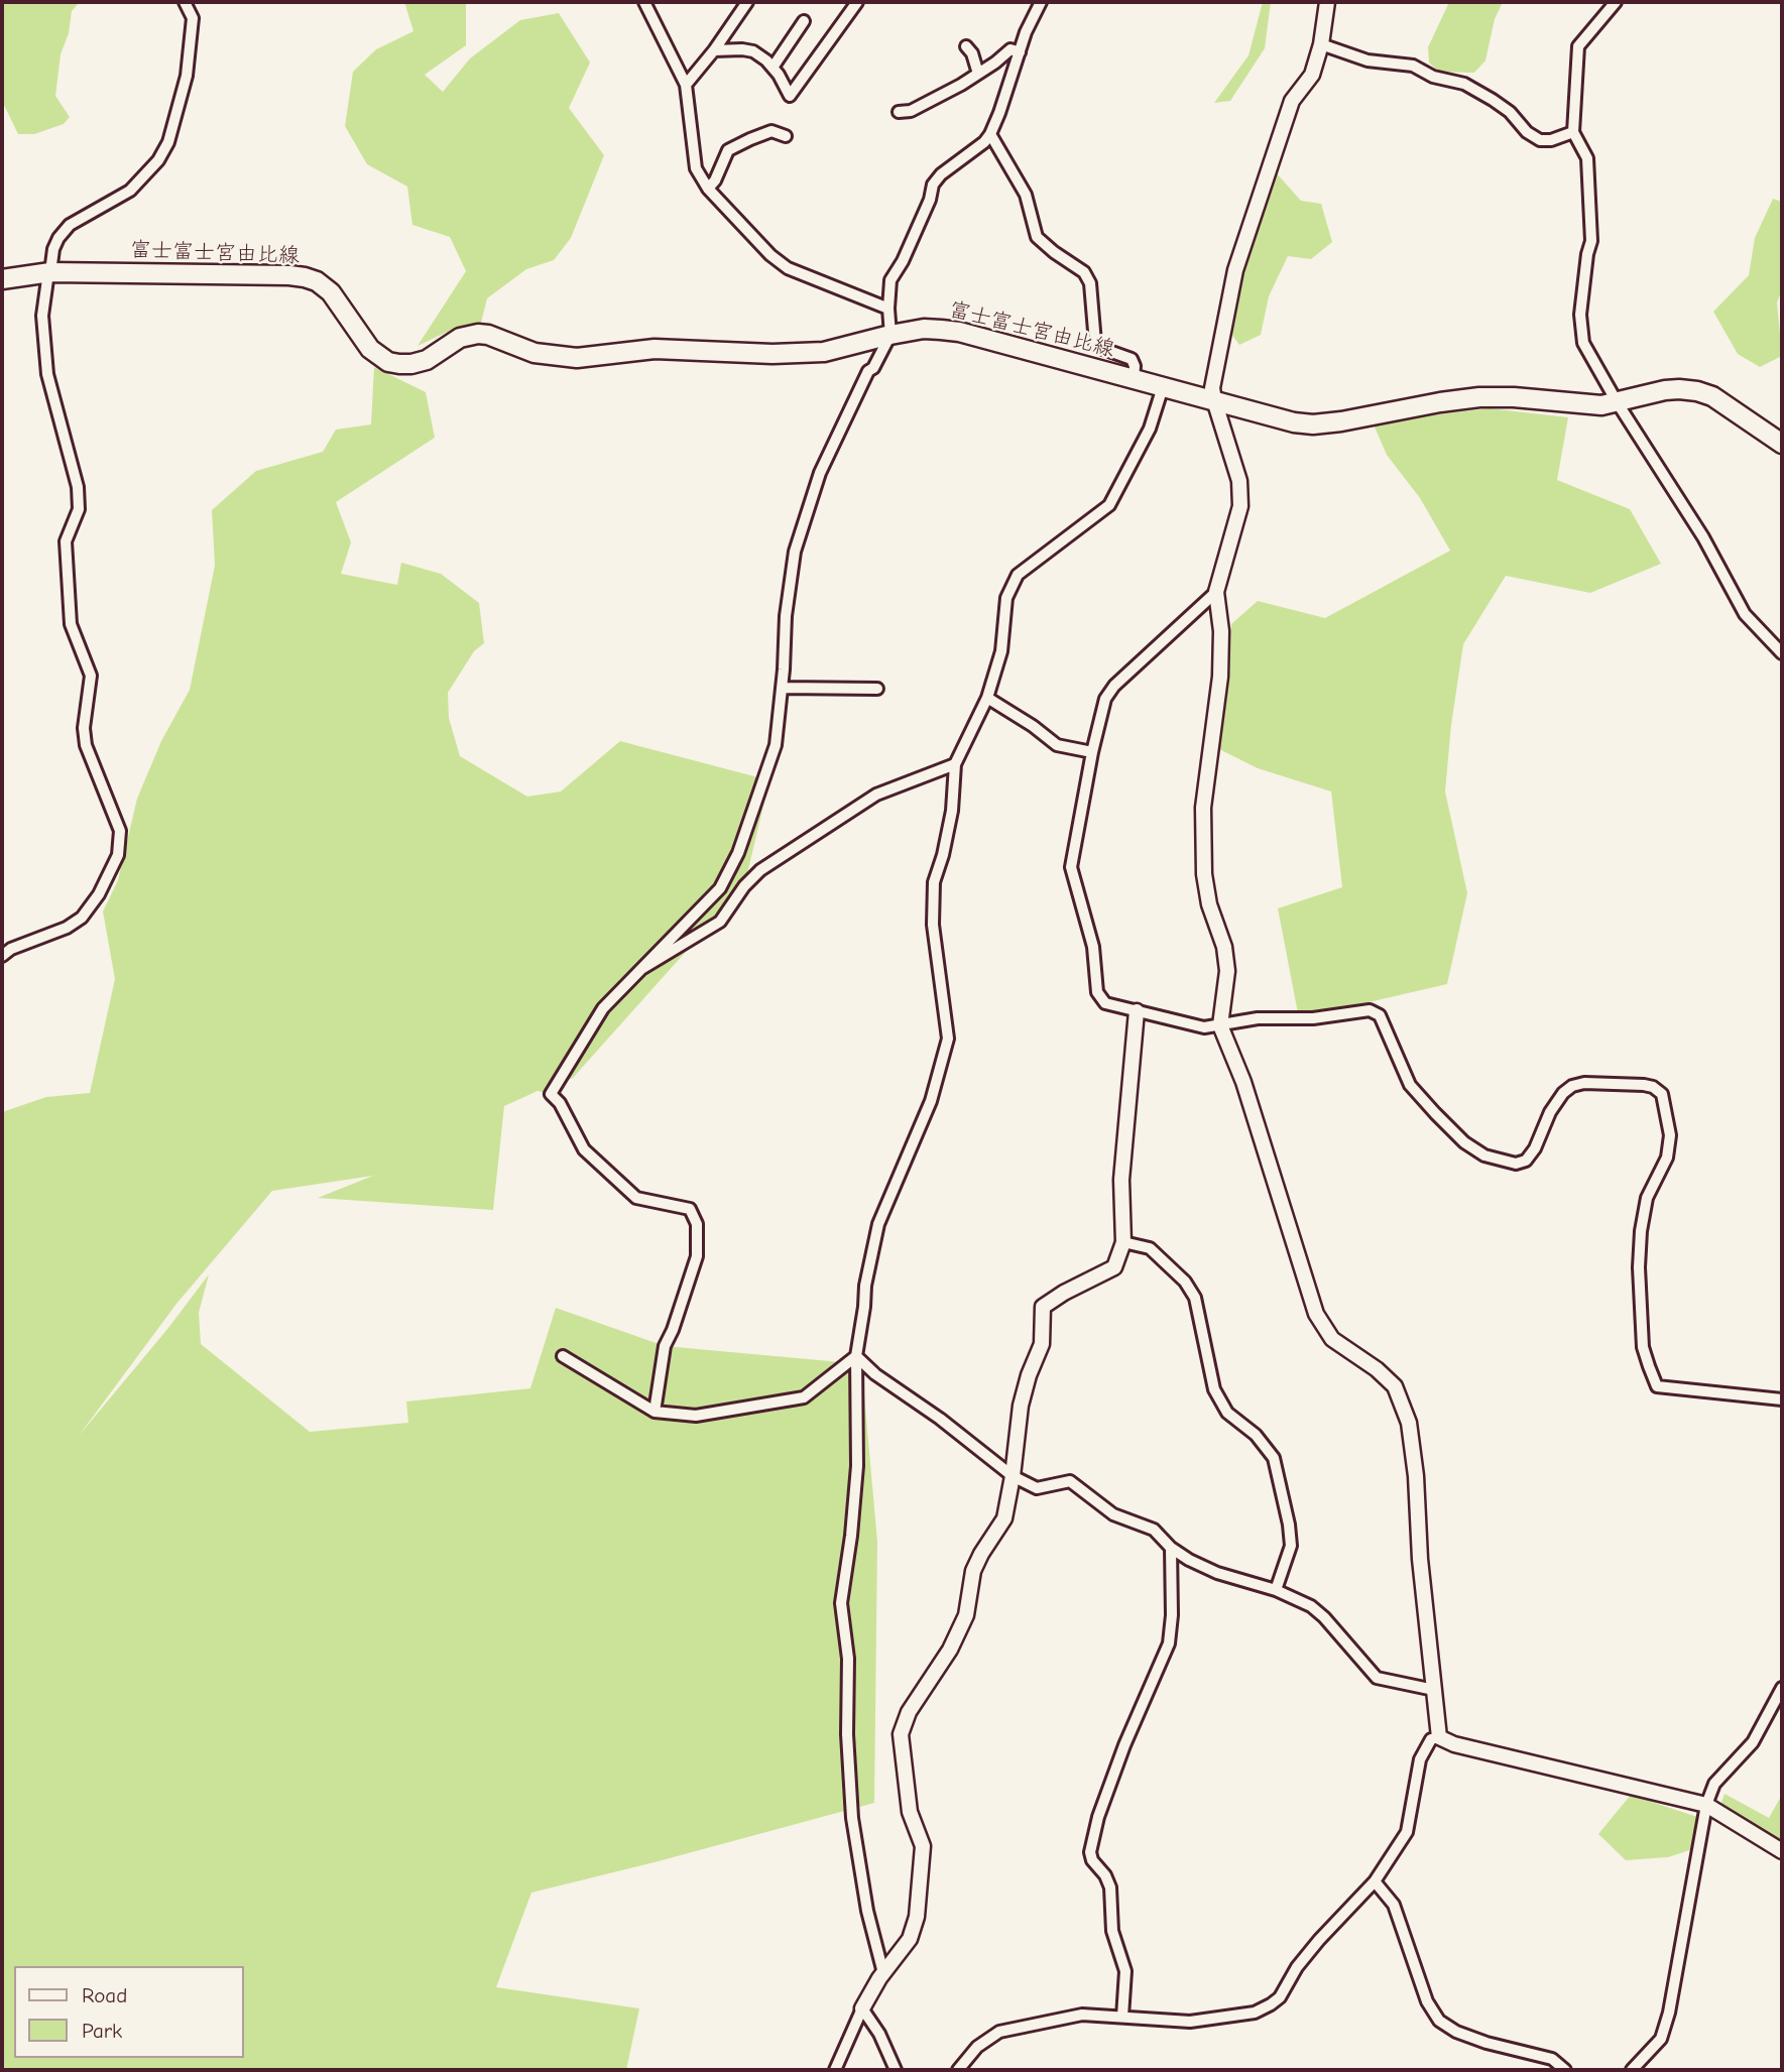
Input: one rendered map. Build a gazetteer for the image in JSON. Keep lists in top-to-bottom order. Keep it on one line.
{"streets":{"main road":["富士富士宮由比線"]},"legend":["Road","Park"]}
